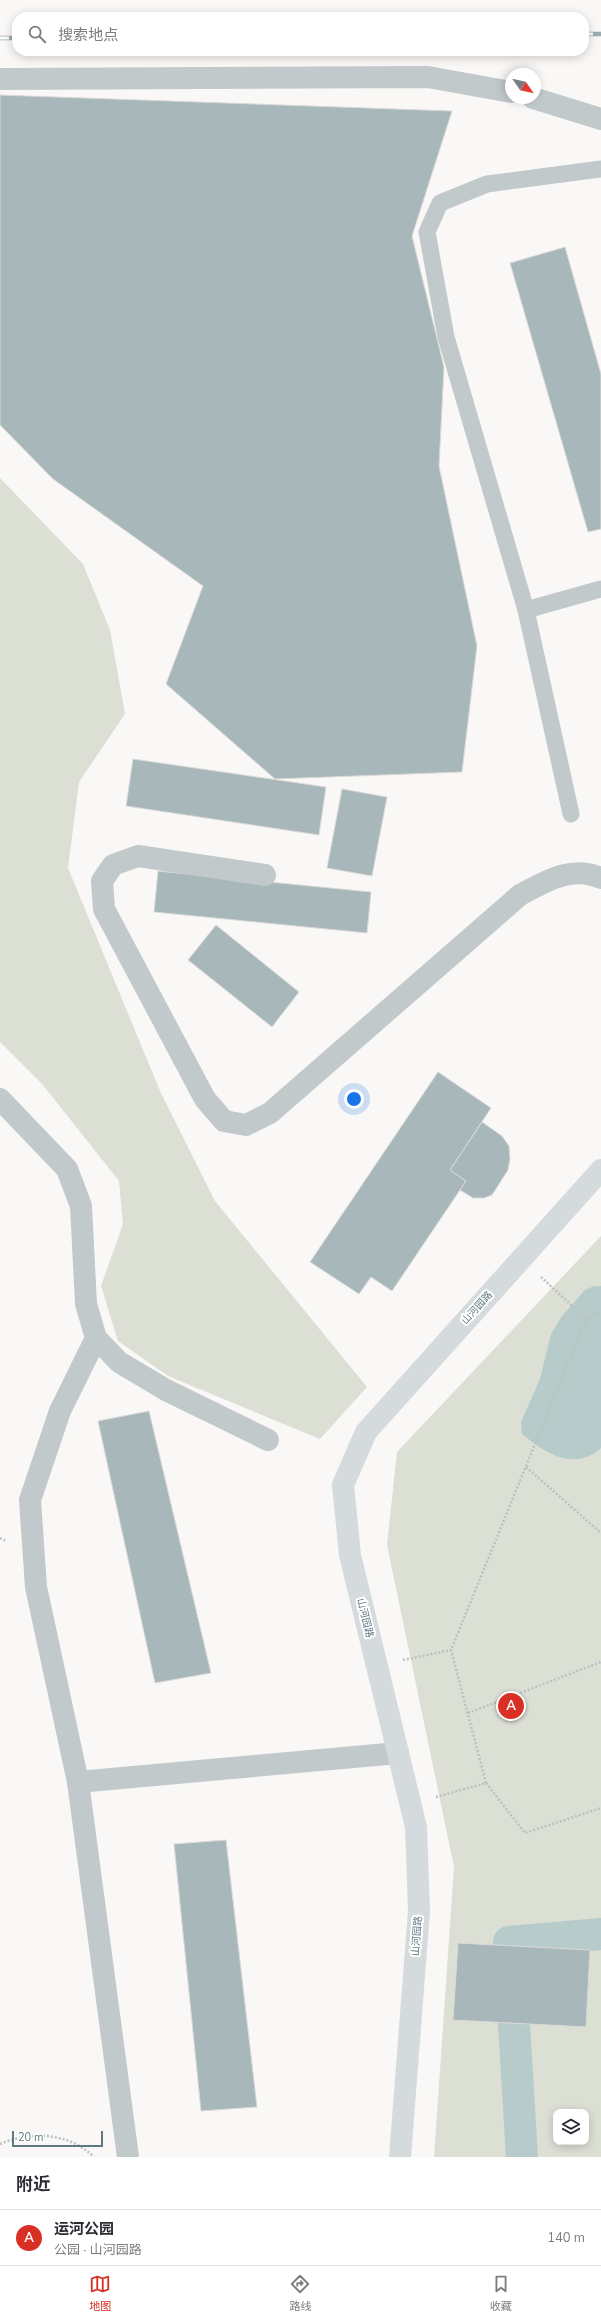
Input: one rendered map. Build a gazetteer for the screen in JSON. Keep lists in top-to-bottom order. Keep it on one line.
{"streets":{"street":["山河园路"]},"scale_bar":"20 m","north":"bottom right","page":{"search":"搜索地点","pins":"A","scale":"20 m","heading":"附近","list":[{"mark":"A","name":"运河公园","note":"公园 · 山河园路","value":"140 m"}],"nav":["地图","路线","收藏"]}}
